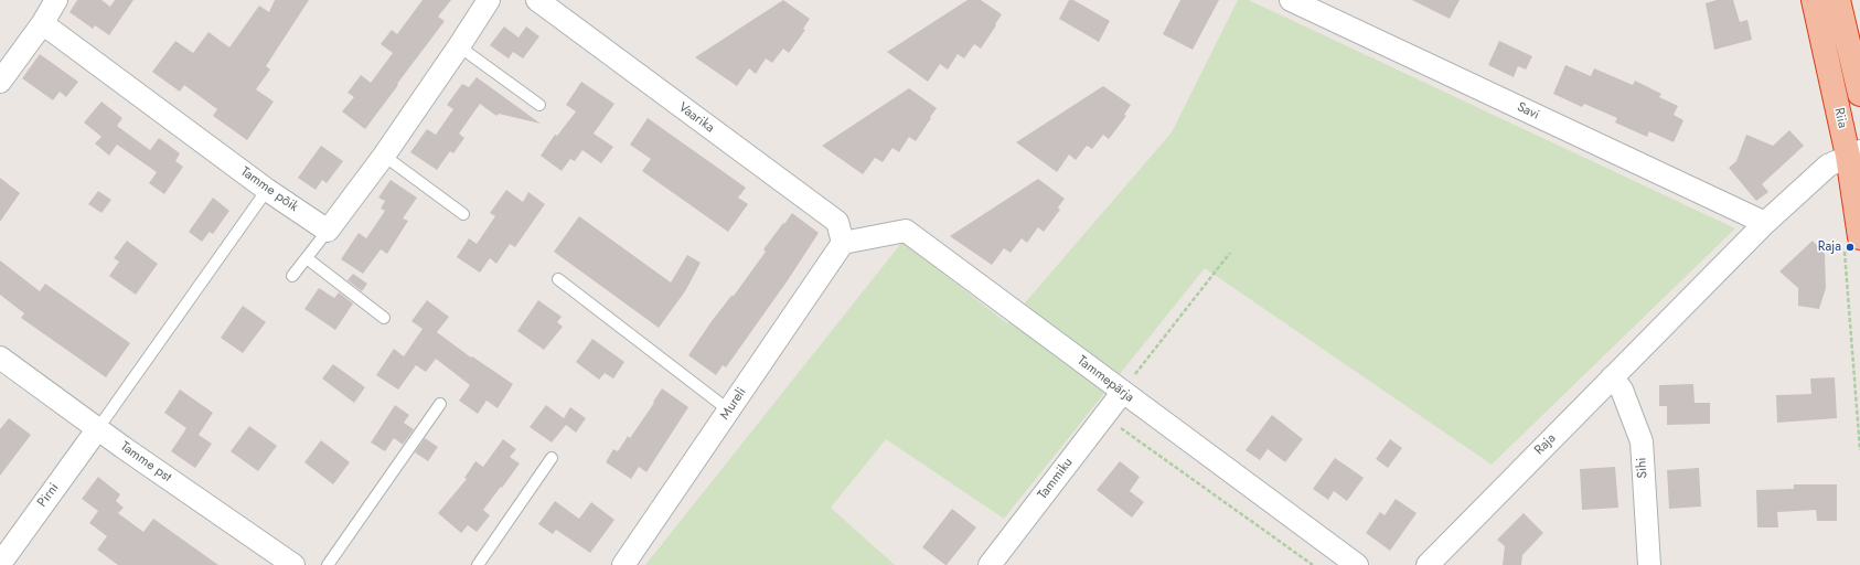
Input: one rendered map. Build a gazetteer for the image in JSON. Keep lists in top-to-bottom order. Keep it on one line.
{"streets":{"highway":["Riia"],"street":["Savi","Vaarika","Tamme põik","Tammepärja","Mureli","Raja","Tamme pst","Sihi","Tammiku","Pirni"]},"crossings":[["Savi","Raja"],["Vaarika","Tammepärja"],["Vaarika","Mureli"],["Riia","Raja"],["Tammepärja","Mureli"],["Tammepärja","Tammiku"],["Raja","Sihi"],["Tamme pst","Pirni"]],"places":["Raja"]}
